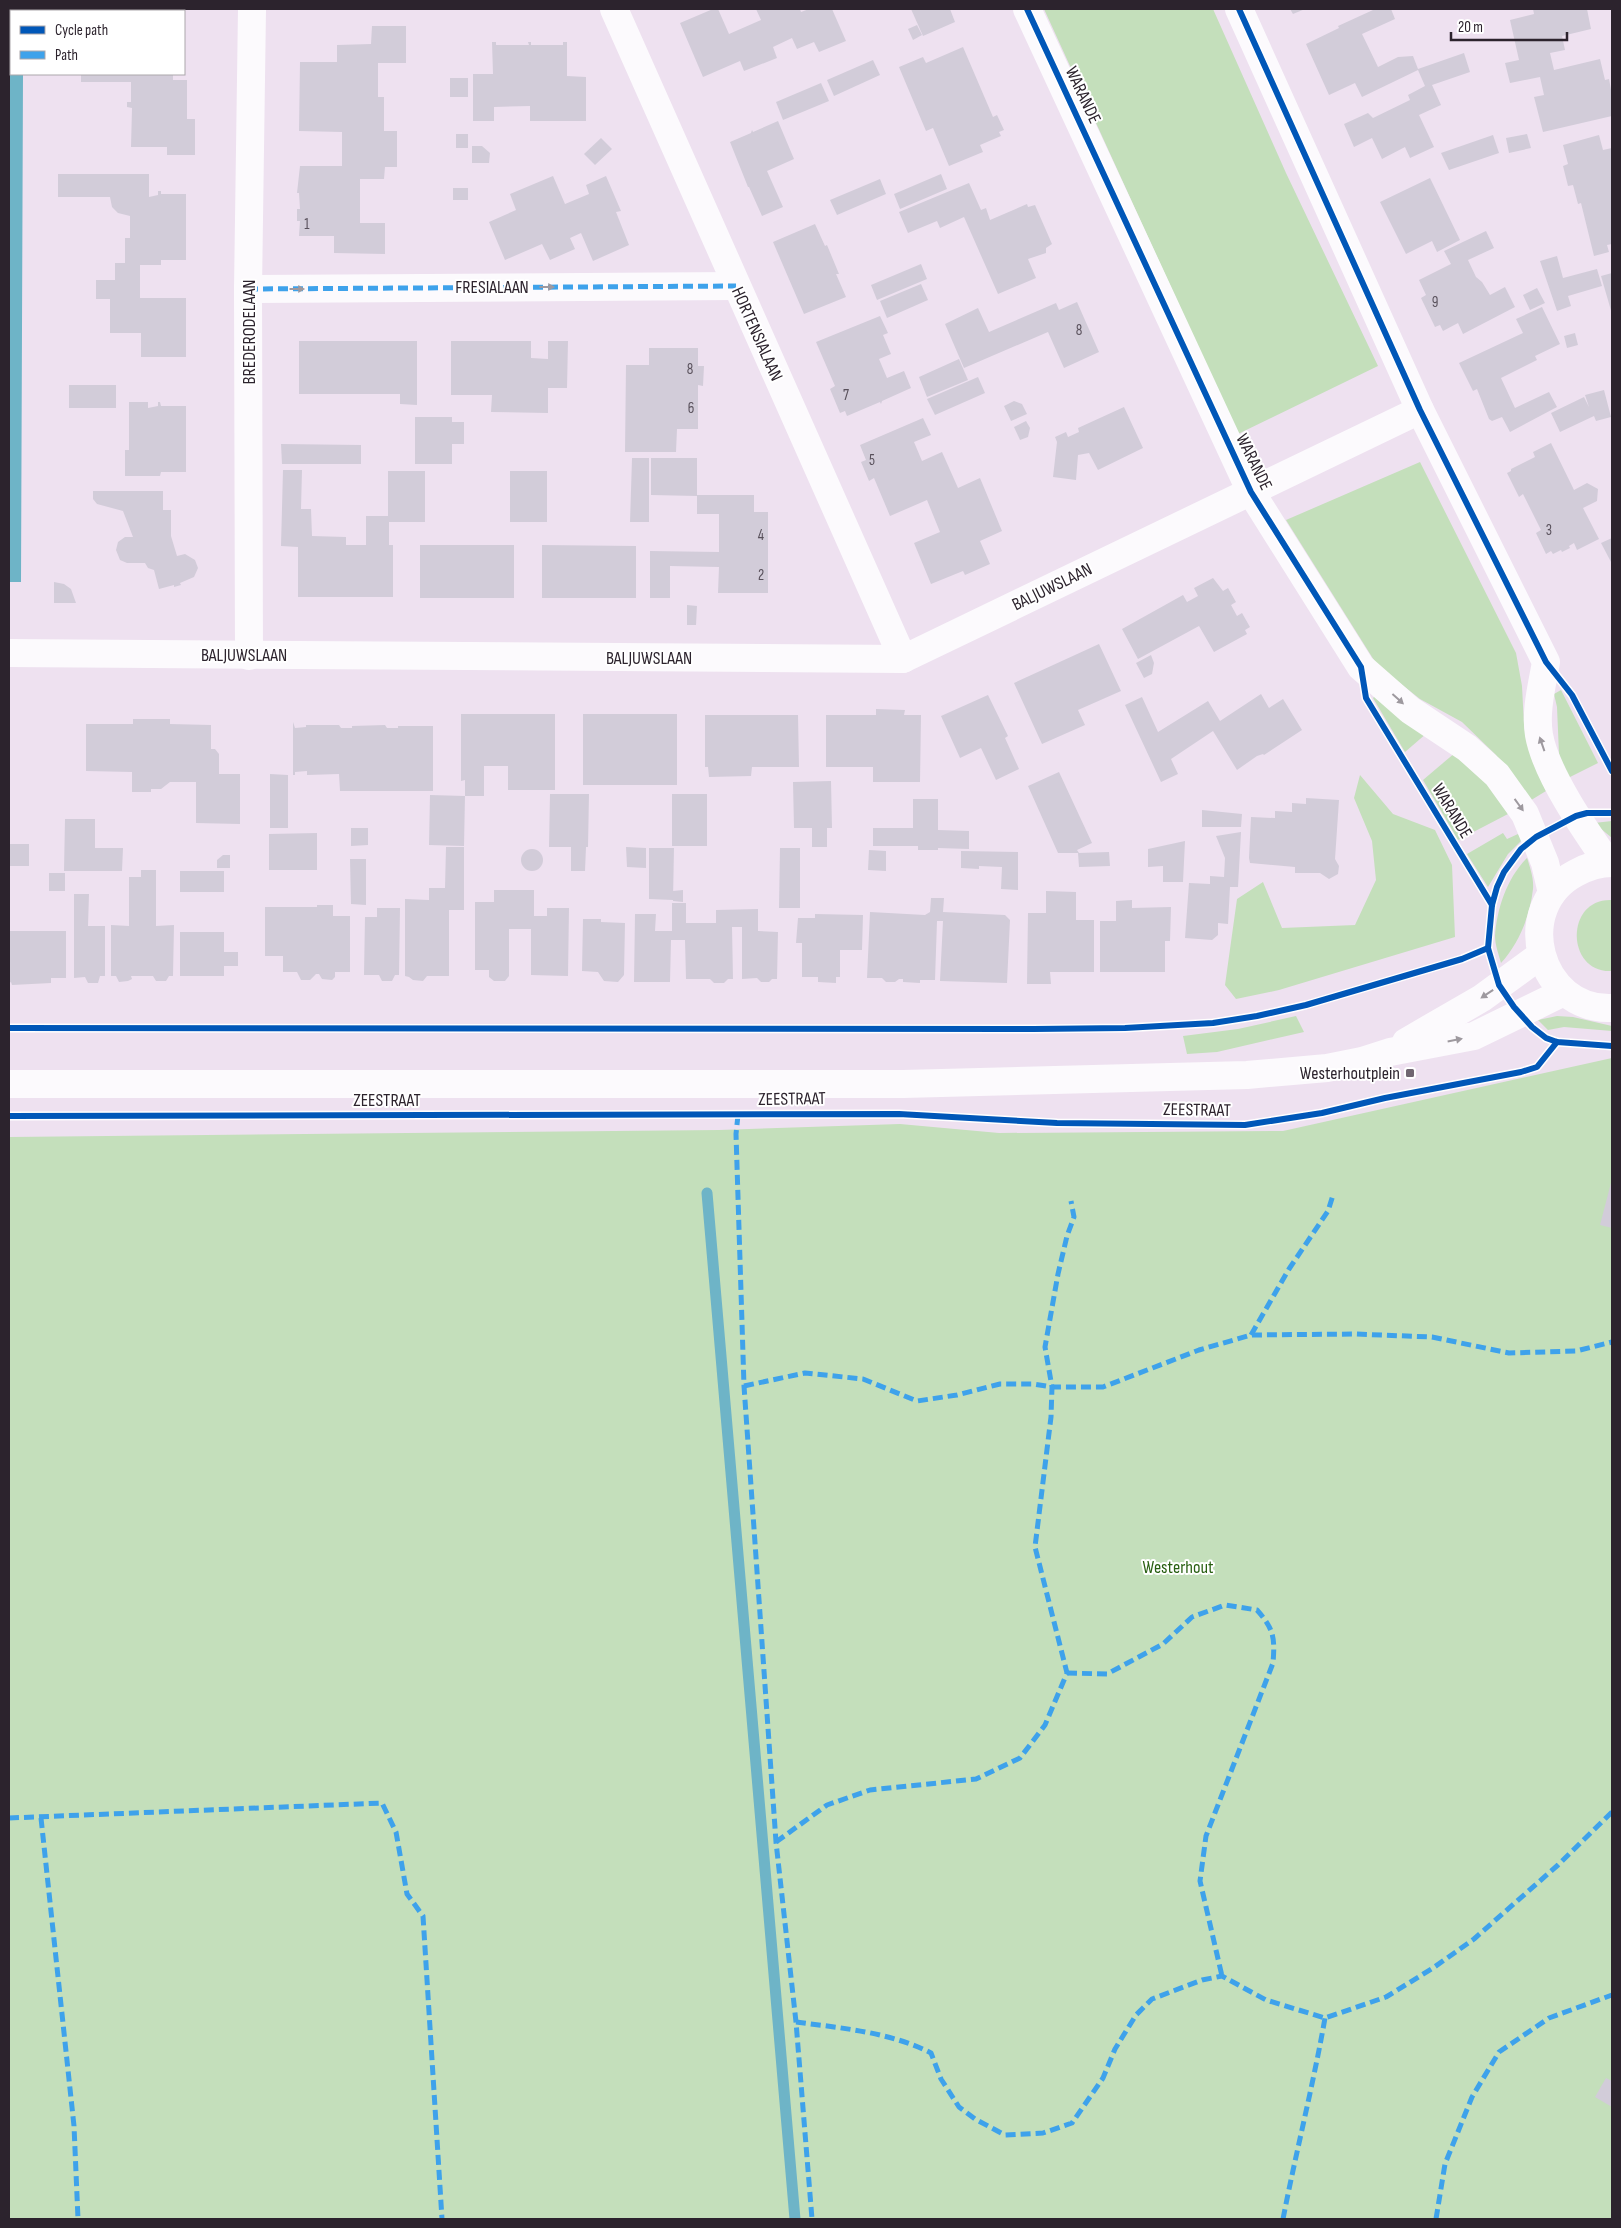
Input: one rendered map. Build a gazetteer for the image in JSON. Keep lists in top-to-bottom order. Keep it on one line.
{"streets":{"main road":["WARANDE","FRESIALAAN","BREDERODELAAN","HORTENSIALAAN","BALJUWSLAAN","ZEESTRAAT"]},"crossings":[["WARANDE","BALJUWSLAAN"],["FRESIALAAN","BREDERODELAAN"],["FRESIALAAN","HORTENSIALAAN"],["BREDERODELAAN","BALJUWSLAAN"],["HORTENSIALAAN","BALJUWSLAAN"]],"one_way":["FRESIALAAN"],"parks":["Westerhout"],"places":{"transit":["Westerhoutplein"]},"house_numbers":["1","9","8","8","7","6","5","3","4","2"],"legend":["Cycle path","Path"],"scale_bar":"20 m"}
